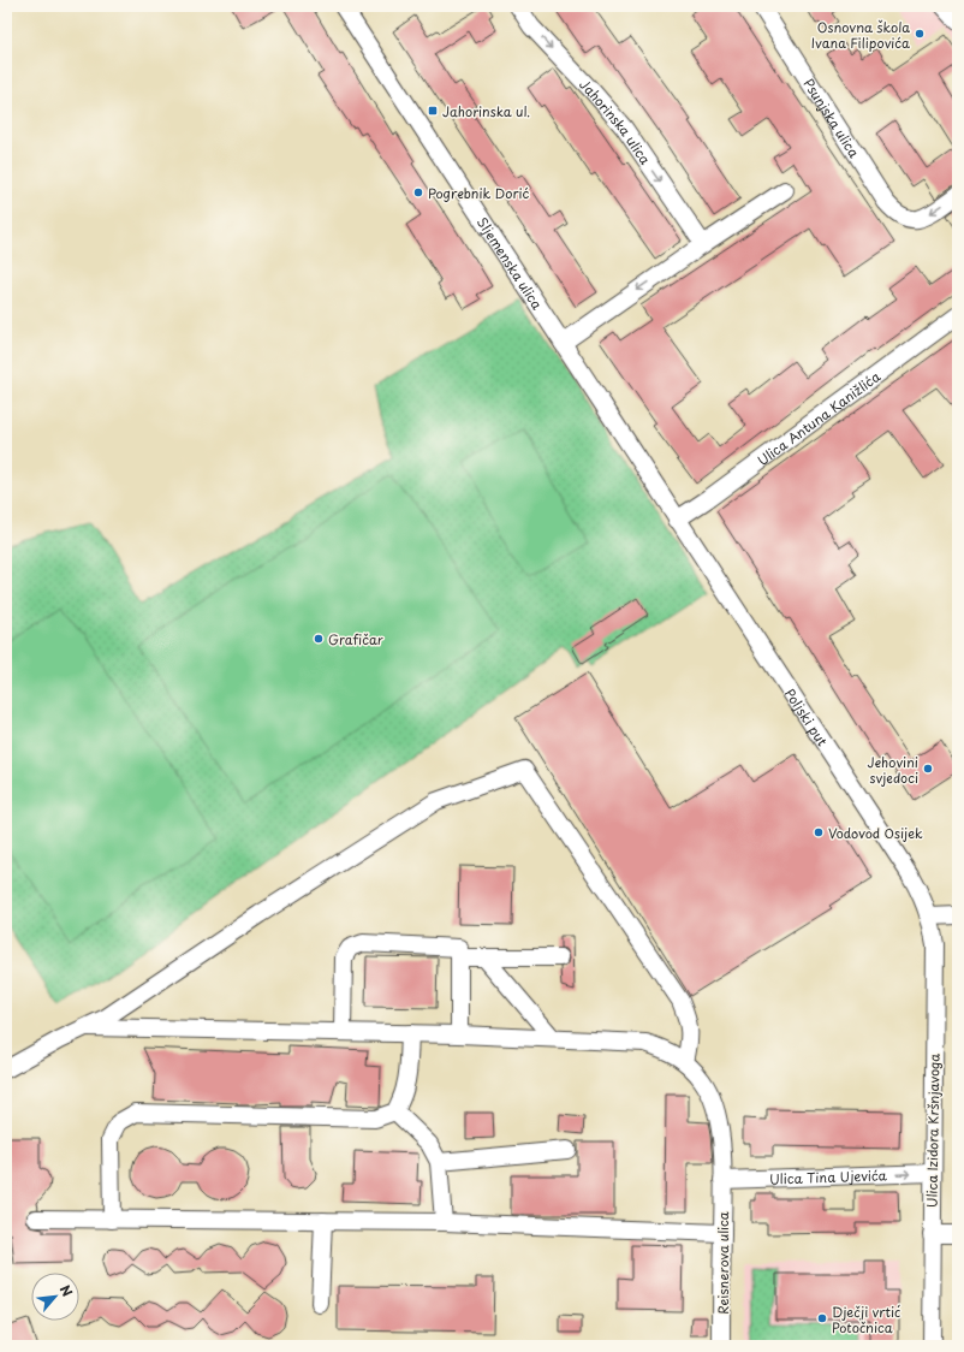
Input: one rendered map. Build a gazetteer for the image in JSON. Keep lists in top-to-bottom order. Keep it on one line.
{"streets":{"street":["Psunjska ulica","Jahorinska ulica","Sljemenska ulica","Ulica Antuna Kanižlića","Poljski put","Ulica Izidora Kršnjavoga","Ulica Tina Ujevića","Reisnerova ulica"]},"crossings":[["Sljemenska ulica","Ulica Antuna Kanižlića"],["Sljemenska ulica","Poljski put"],["Ulica Antuna Kanižlića","Poljski put"],["Poljski put","Ulica Izidora Kršnjavoga"],["Ulica Izidora Kršnjavoga","Ulica Tina Ujevića"],["Ulica Tina Ujevića","Reisnerova ulica"]],"one_way":["Psunjska ulica","Jahorinska ulica","Ulica Tina Ujevića"],"places":{"other":["Osnovna škola Ivana Filipovića","Pogrebnik Dorić","Grafičar","Jehovini svjedoci","Vodovod Osijek","Dječji vrtić Potočnica"],"transit":["Jahorinska ul."]},"north":"top right"}
